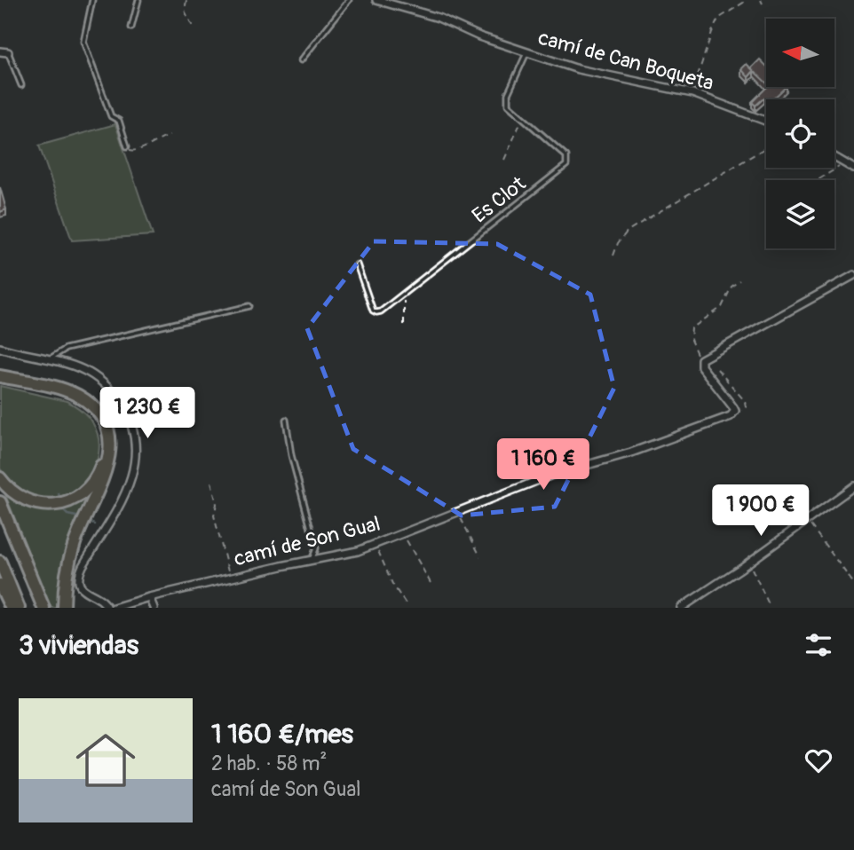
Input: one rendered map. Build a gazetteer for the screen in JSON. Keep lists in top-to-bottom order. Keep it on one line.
{"streets":{"street":["camí de Can Boqueta","camí de Son Gual"],"lane":["Es Clot"]},"crossings":[["camí de Can Boqueta","Es Clot"]],"north":"left","page":{"price":["1 230 €","1 160 €","1 900 €"],"heading":"3 viviendas","list":[{"name":"1 160 €/mes","note":"2 hab. · 58 m² · camí de Son Gual"}]}}
